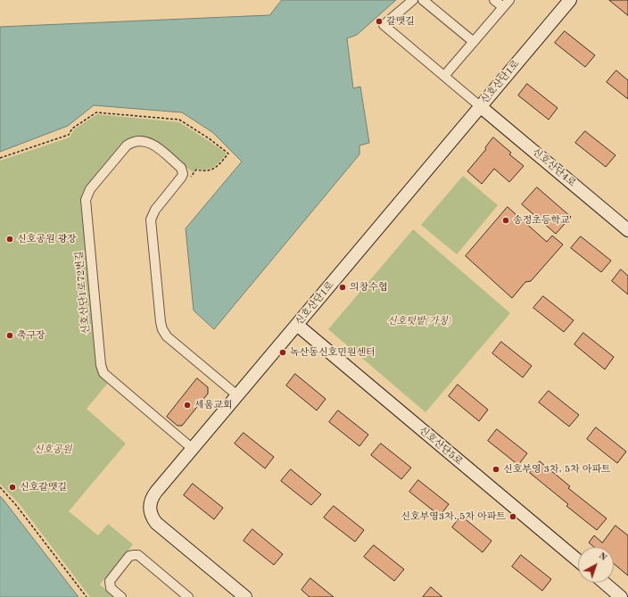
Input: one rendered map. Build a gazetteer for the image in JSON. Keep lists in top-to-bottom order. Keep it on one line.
{"streets":{"main road":["신호산단1로","신호산단4로","신호산단5로"],"street":["신호산단1로72번길"]},"crossings":[["신호산단1로","신호산단4로"],["신호산단1로","신호산단1로72번길"],["신호산단1로","신호산단5로"]],"parks":["신호텃밭(가칭)","신호공원"],"places":["갈맷길","송정초등학교","신호공원 광장","의창수협","축구장","녹산동신호민원센터","세움교회","신호부영 3차, 5차 아파트","신호갈맷길","신호부영3차, 5차 아파트"],"north":"top right"}
